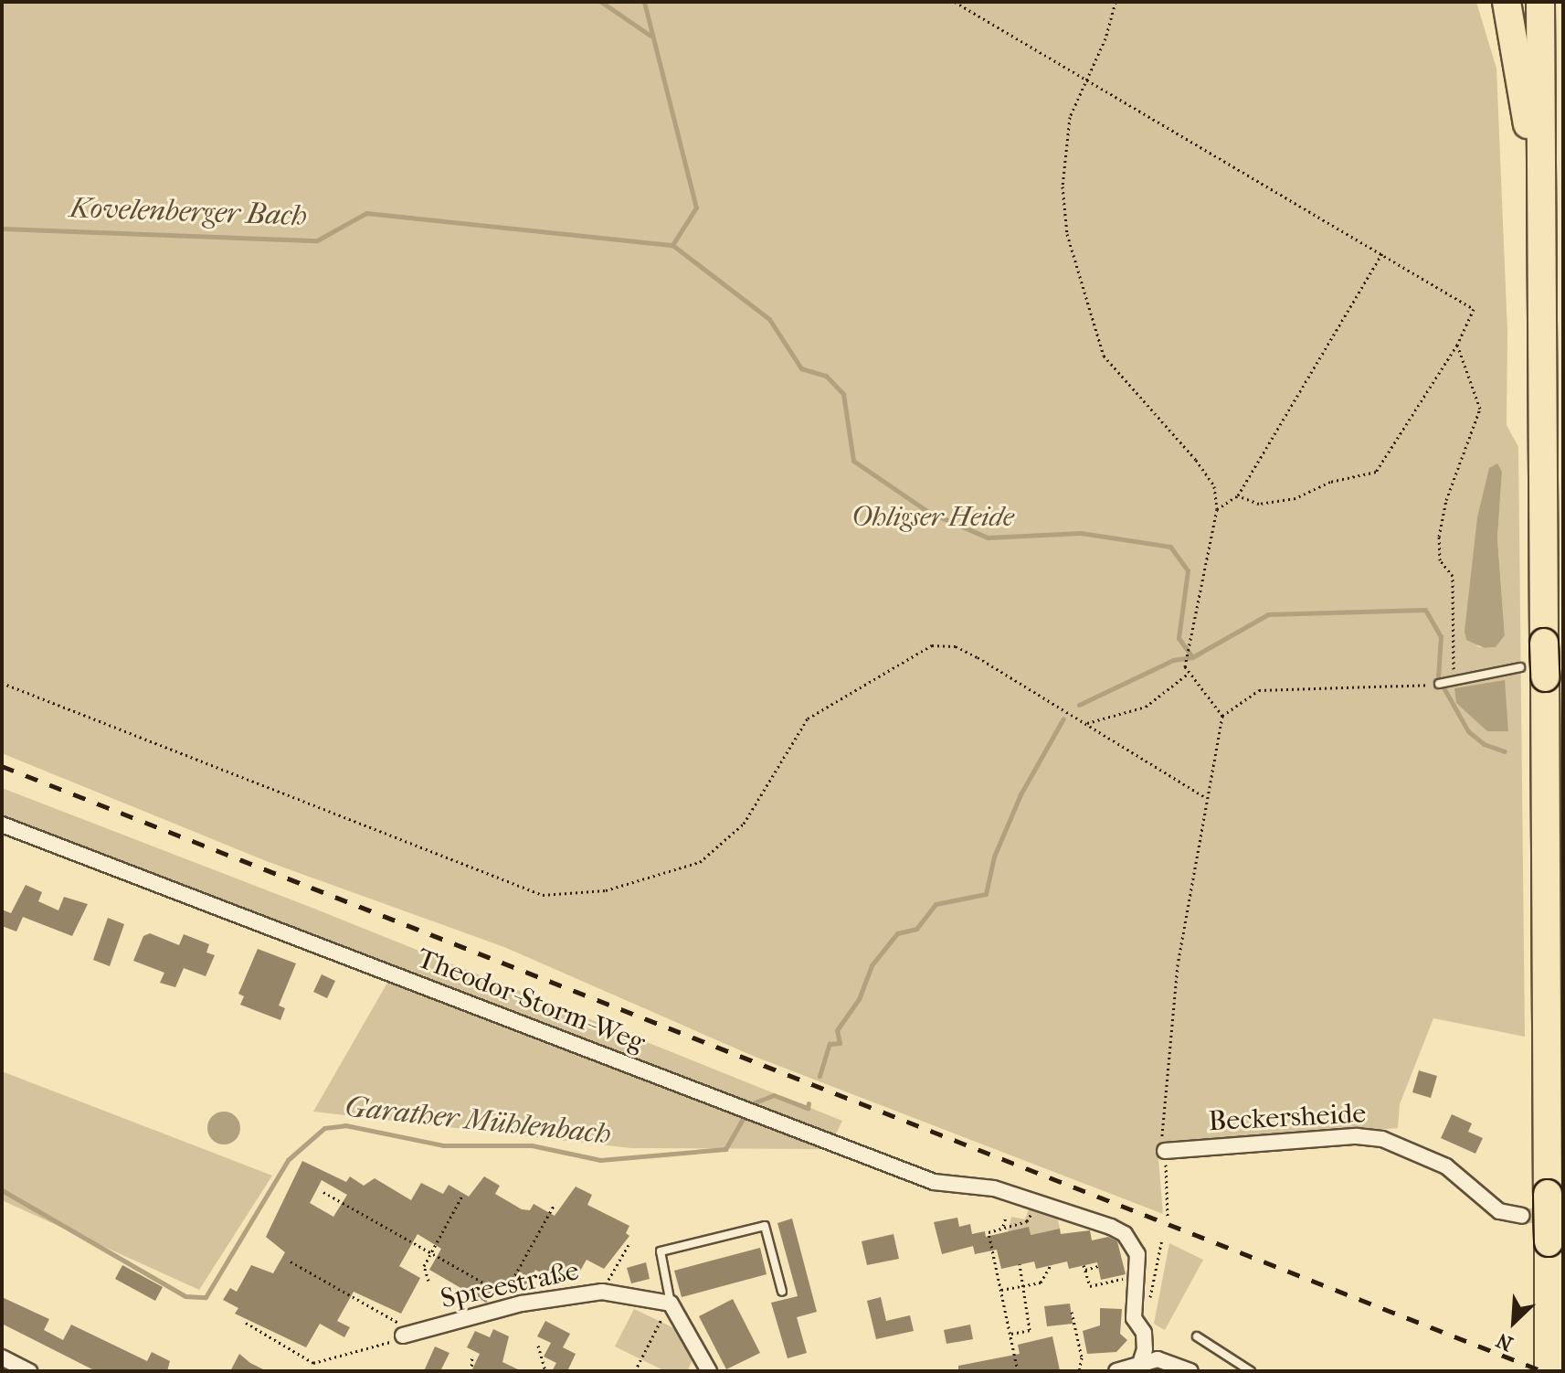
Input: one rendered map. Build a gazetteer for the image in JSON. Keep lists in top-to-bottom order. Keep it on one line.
{"streets":{"street":["Theodor-Storm-Weg","Beckersheide","Spreestraße"]},"water":["Kovelenberger Bach","Garather Mühlenbach"],"parks":["Ohligser Heide"],"north":"bottom left"}
